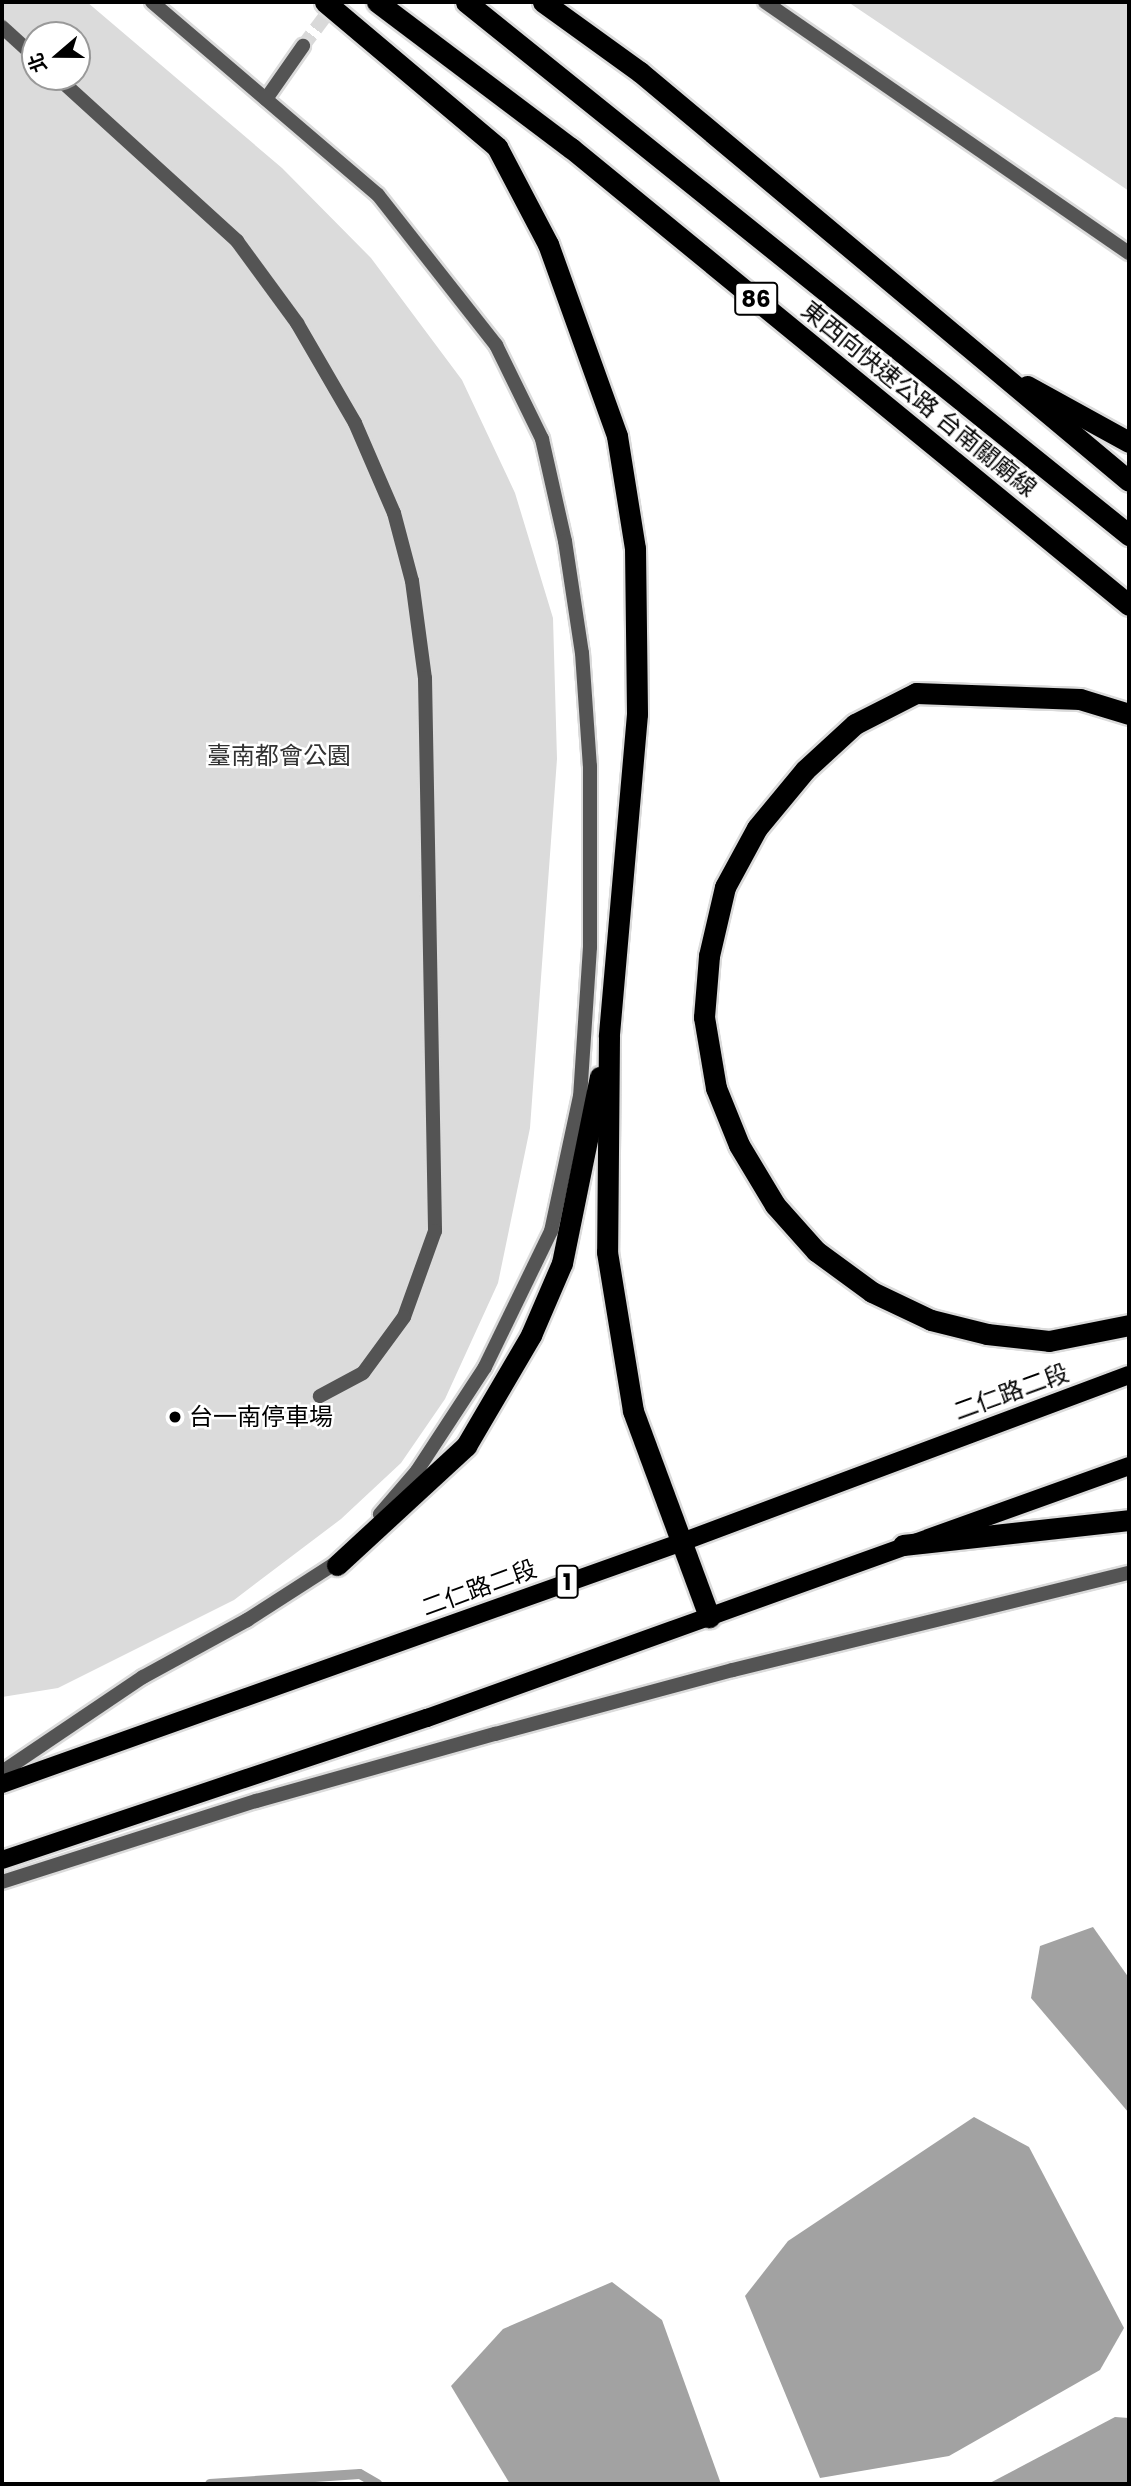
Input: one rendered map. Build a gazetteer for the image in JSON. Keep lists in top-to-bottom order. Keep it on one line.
{"streets":{"highway":["86","東西向快速公路 台南關廟線"],"main road":["二仁路二段","1"]},"parks":["臺南都會公園"],"places":["台一南停車場"],"north":"left"}
